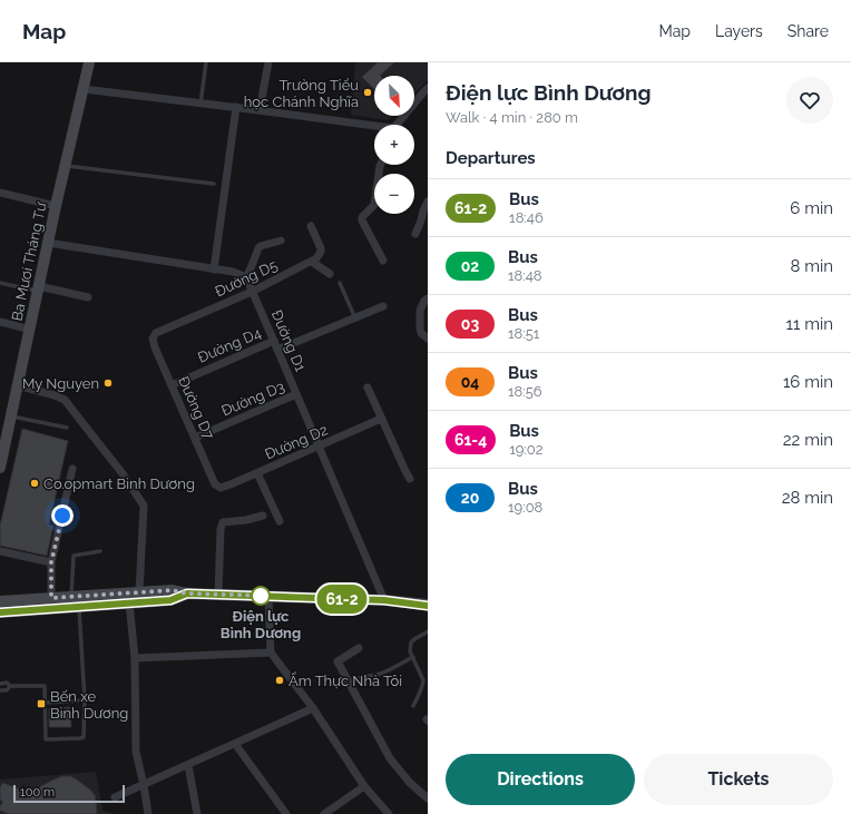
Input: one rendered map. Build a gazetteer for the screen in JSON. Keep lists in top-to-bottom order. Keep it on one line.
{"streets":{"main road":["Ba Mươi Tháng Tư"],"street":["Đường D5","Đường D1","Đường D4","Đường D3","Đường D7","Đường D2"]},"crossings":[["Đường D5","Đường D1"],["Đường D5","Đường D7"],["Đường D1","Đường D4"],["Đường D1","Đường D3"],["Đường D1","Đường D2"],["Đường D4","Đường D7"],["Đường D3","Đường D7"],["Đường D7","Đường D2"]],"places":{"other":["Trường Tiểu học Chánh Nghĩa","My Nguyen","Co.opmart Bình Dương","Điện lực Bình Dương","Ẩm Thực Nhà Tôi"],"transit":["Bến xe Bình Dương"]},"lines":["bus line 61-2"],"scale_bar":"100 m","north":"bottom right","page":{"header":"Map","nav":["Map","Layers","Share"],"on_map":"61-2","heading":[["Điện lực Bình Dương","Walk · 4 min · 280 m"],"Departures"],"map_buttons":["+","−"],"list":[{"mark":"61-2","name":"Bus","note":"18:46","value":"6 min"},{"mark":"02","name":"Bus","note":"18:48","value":"8 min"},{"mark":"03","name":"Bus","note":"18:51","value":"11 min"},{"mark":"04","name":"Bus","note":"18:56","value":"16 min"},{"mark":"61-4","name":"Bus","note":"19:02","value":"22 min"},{"mark":"20","name":"Bus","note":"19:08","value":"28 min"}],"buttons":["Directions","Tickets"],"scale":"100 m"}}
